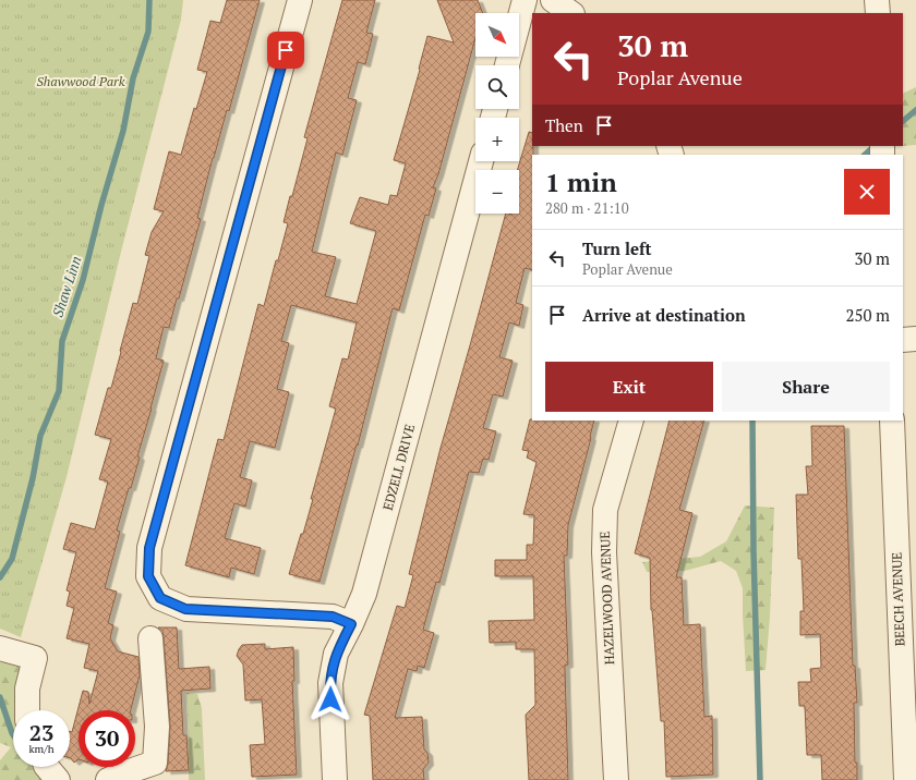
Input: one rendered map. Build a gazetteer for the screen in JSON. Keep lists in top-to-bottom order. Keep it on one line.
{"streets":{"street":["EDZELL DRIVE","HAZELWOOD AVENUE","BEECH AVENUE"]},"water":["Shaw Linn"],"parks":["Shawwood Park"],"north":"bottom right","page":{"map_buttons":["+","−"],"turn":["30 m","Poplar Avenue"],"then":"Then","heading":["1 min","280 m · 21:10"],"list":[{"name":"Turn left","note":"Poplar Avenue","value":"30 m"},{"name":"Arrive at destination","value":"250 m"}],"buttons":["Exit","Share"],"speed":"23 km/h","limit":"30"}}
